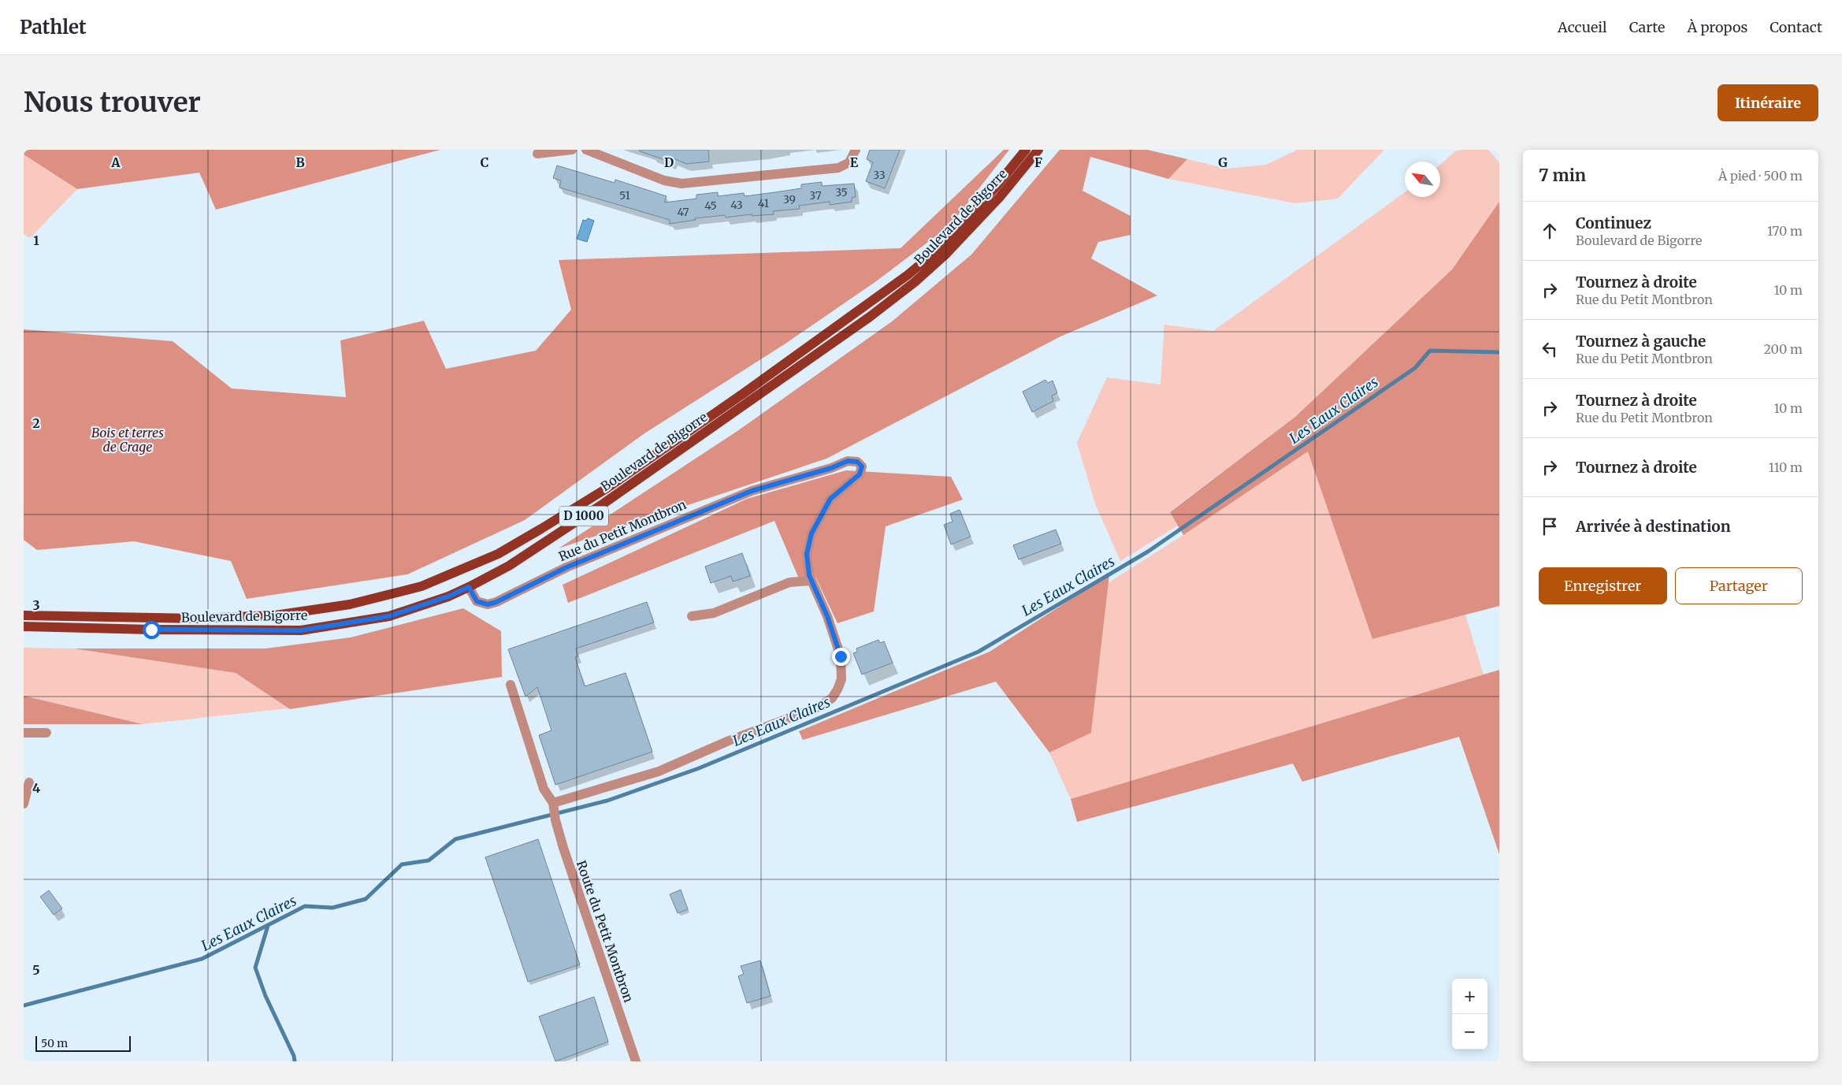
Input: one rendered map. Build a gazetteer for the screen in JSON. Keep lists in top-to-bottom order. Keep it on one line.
{"streets":{"main road":["Boulevard de Bigorre","D 1000"],"street":["Rue du Petit Montbron","Route du Petit Montbron"]},"crossings":[["Boulevard de Bigorre","Rue du Petit Montbron"]],"water":["Les Eaux Claires"],"parks":["Bois et terres de Crage"],"house_numbers":["33","35","51","37","39","41","43","45","47"],"scale_bar":"50 m","north":"top left","page":{"header":"Pathlet","nav":["Accueil","Carte","À propos","Contact"],"buttons":["Itinéraire",["Enregistrer","Partager"]],"title":"Nous trouver","heading":["7 min","À pied · 500 m"],"list":[["Continuez","Boulevard de Bigorre","170 m"],["Tournez à droite","Rue du Petit Montbron","10 m"],["Tournez à gauche","Rue du Petit Montbron","200 m"],["Tournez à droite","Rue du Petit Montbron","10 m"],["Tournez à droite","110 m"],"Arrivée à destination"],"map_buttons":["+","−"],"scale":"50 m"},"grid":{"columns":["A","B","C","D","E","F","G"],"rows":["1","2","3","4","5"]}}
